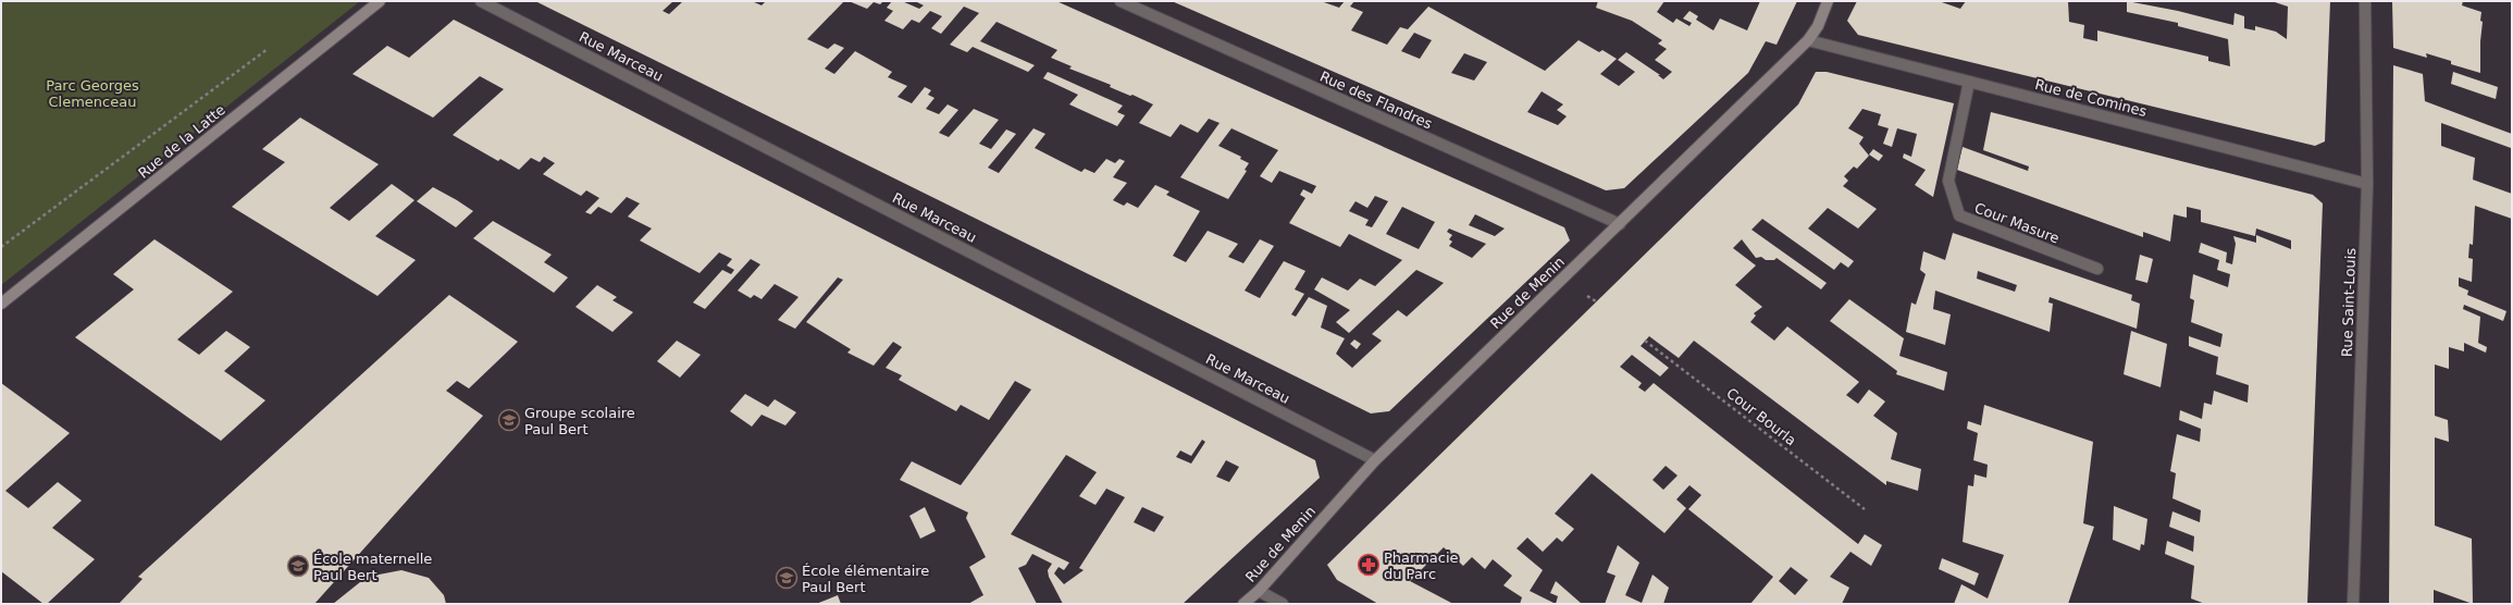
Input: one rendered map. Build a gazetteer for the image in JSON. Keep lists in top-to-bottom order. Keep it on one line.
{"streets":{"street":["Rue Marceau","Rue de Comines","Rue des Flandres","Rue de la Latte","Cour Masure","Rue de Menin","Rue Saint-Louis"],"path":["Cour Bourla"]},"crossings":[["Rue Marceau","Rue de Menin"],["Rue de Comines","Cour Masure"],["Rue de Comines","Rue de Menin"],["Rue de Comines","Rue Saint-Louis"],["Rue des Flandres","Rue de Menin"]],"parks":["Parc Georges Clemenceau"],"places":{"school or university":["Groupe scolaire Paul Bert","École maternelle Paul Bert","École élémentaire Paul Bert"],"pharmacy":["Pharmacie du Parc"]}}
